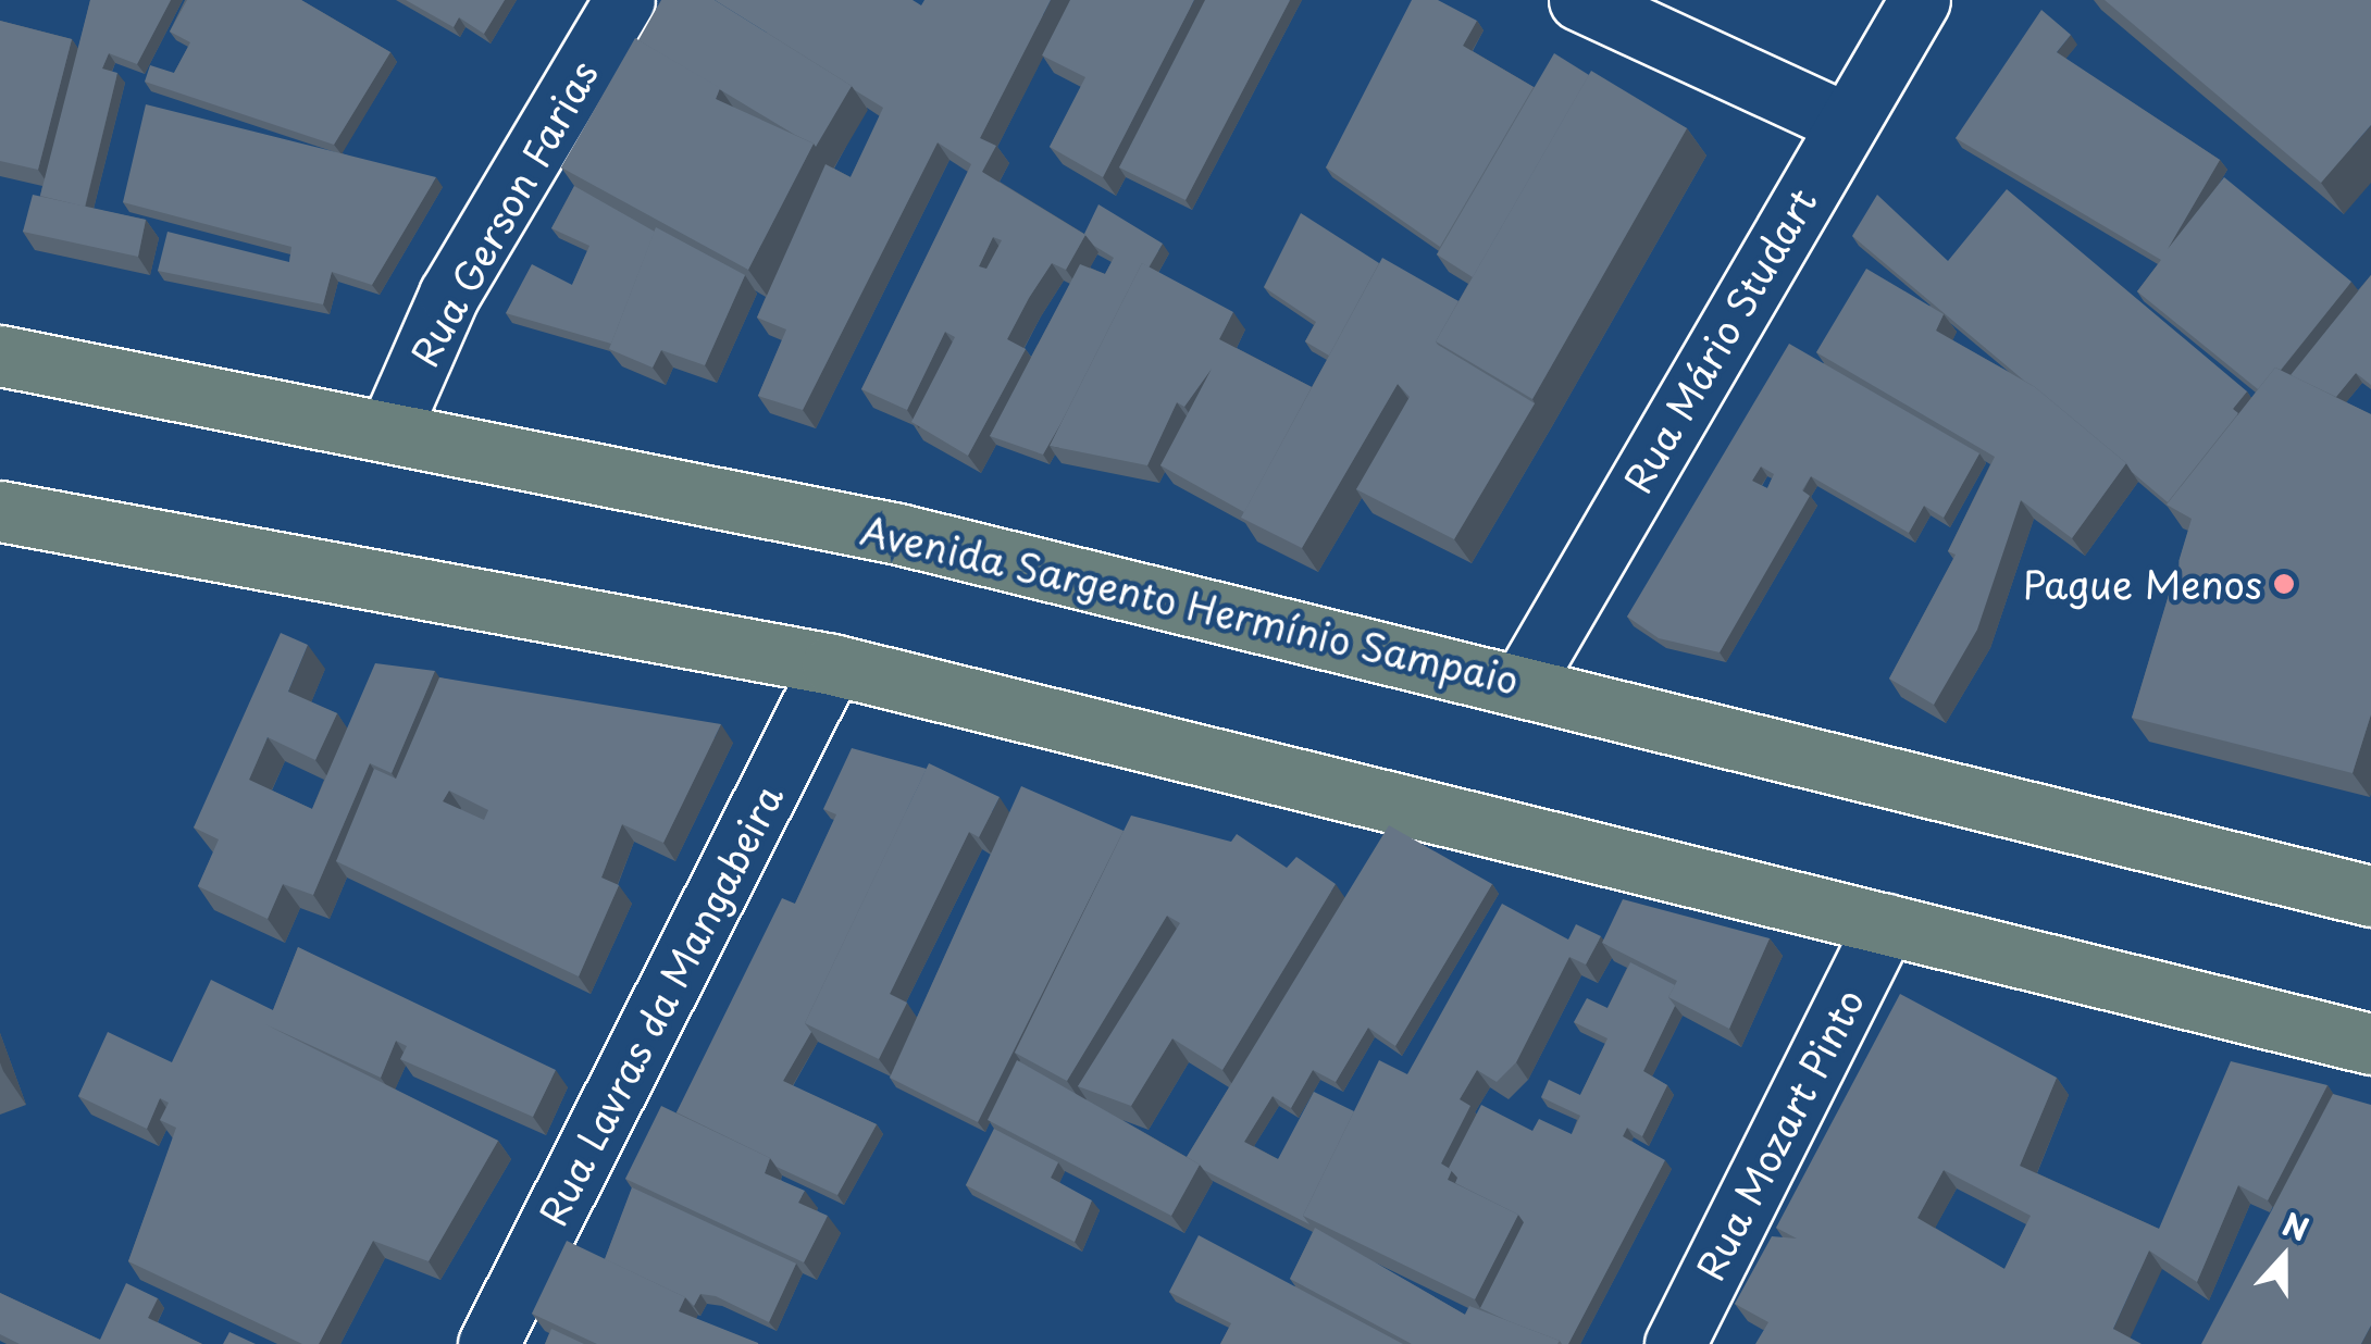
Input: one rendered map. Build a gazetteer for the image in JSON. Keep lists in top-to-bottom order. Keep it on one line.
{"streets":{"main road":["Avenida Sargento Hermínio Sampaio"],"street":["Rua Gerson Farias","Rua Mário Studart","Rua Lavras da Mangabeira","Rua Mozart Pinto"]},"crossings":[["Rua Gerson Farias","Avenida Sargento Hermínio Sampaio"],["Rua Mário Studart","Avenida Sargento Hermínio Sampaio"]],"places":["Pague Menos"],"north":"top"}
